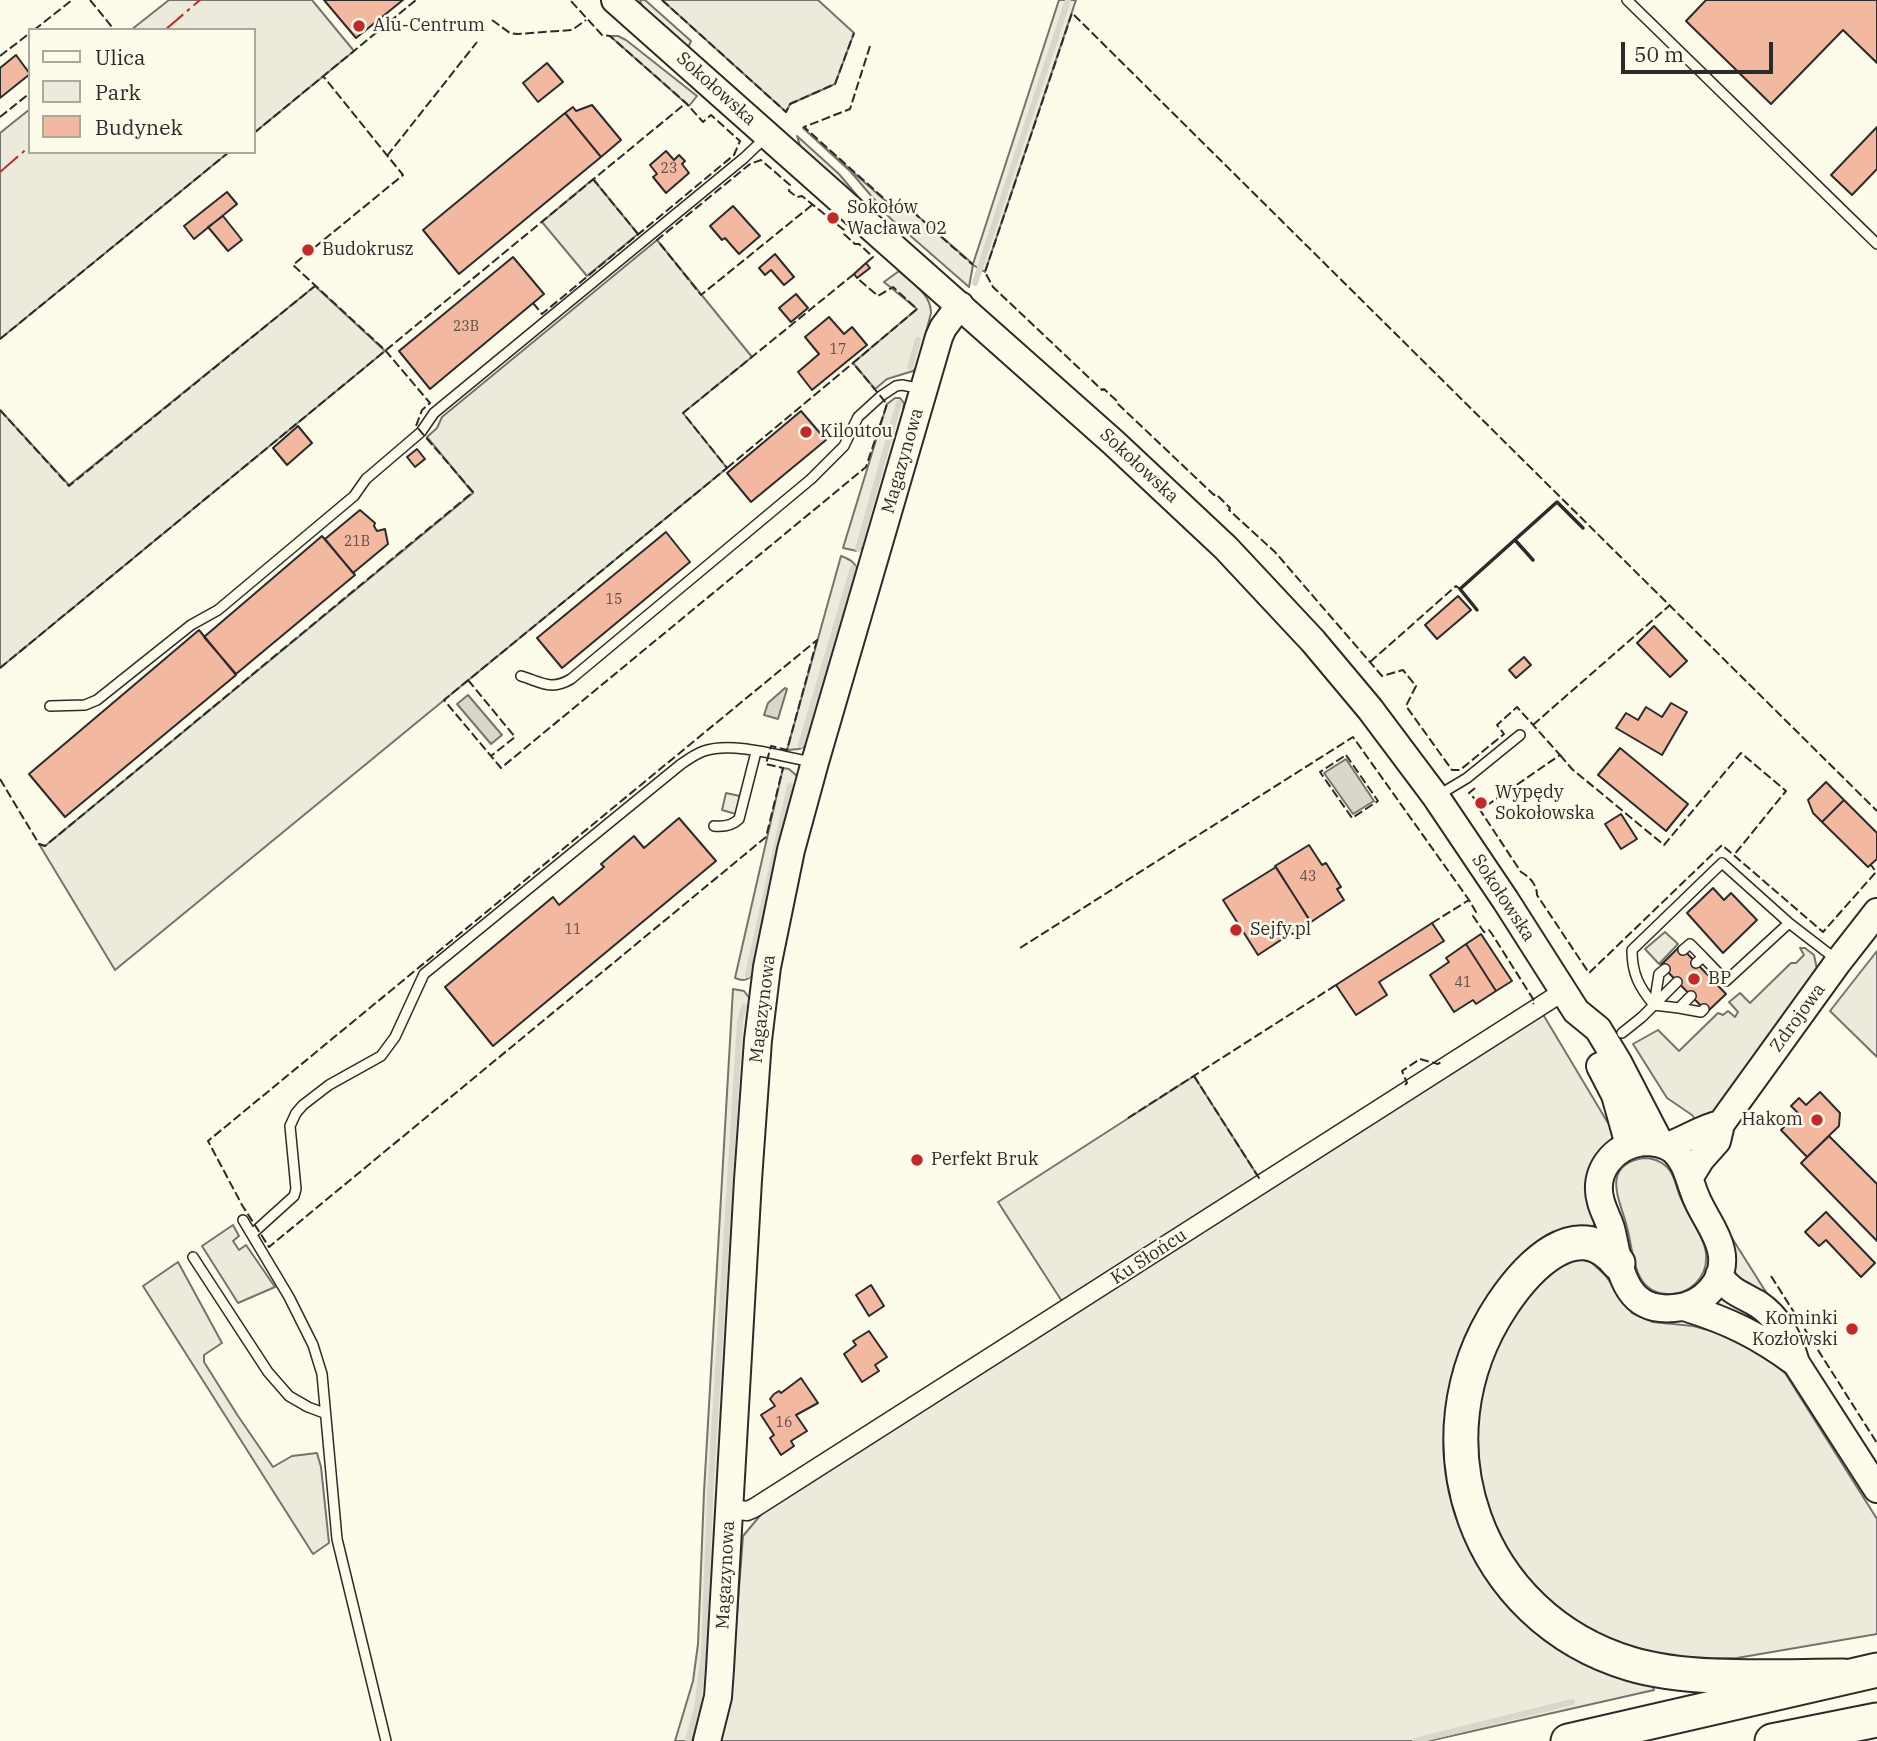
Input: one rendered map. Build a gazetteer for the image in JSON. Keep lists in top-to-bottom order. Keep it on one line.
{"streets":{"street":["Sokołowska","Magazynowa","Zdrojowa","Ku Słońcu"]},"crossings":[["Sokołowska","Magazynowa"],["Sokołowska","Zdrojowa"],["Sokołowska","Ku Słońcu"],["Magazynowa","Ku Słońcu"]],"places":["Alu-Centrum","Sokołów Wacława 02","Budokrusz","Kiloutou","Wypędy Sokołowska","Sejfy.pl","BP","Hakom","Perfekt Bruk","Kominki Kozłowski"],"house_numbers":["23","23B","17","21B","15","43","11","41","16"],"legend":["Ulica","Park","Budynek"],"scale_bar":"50 m"}
